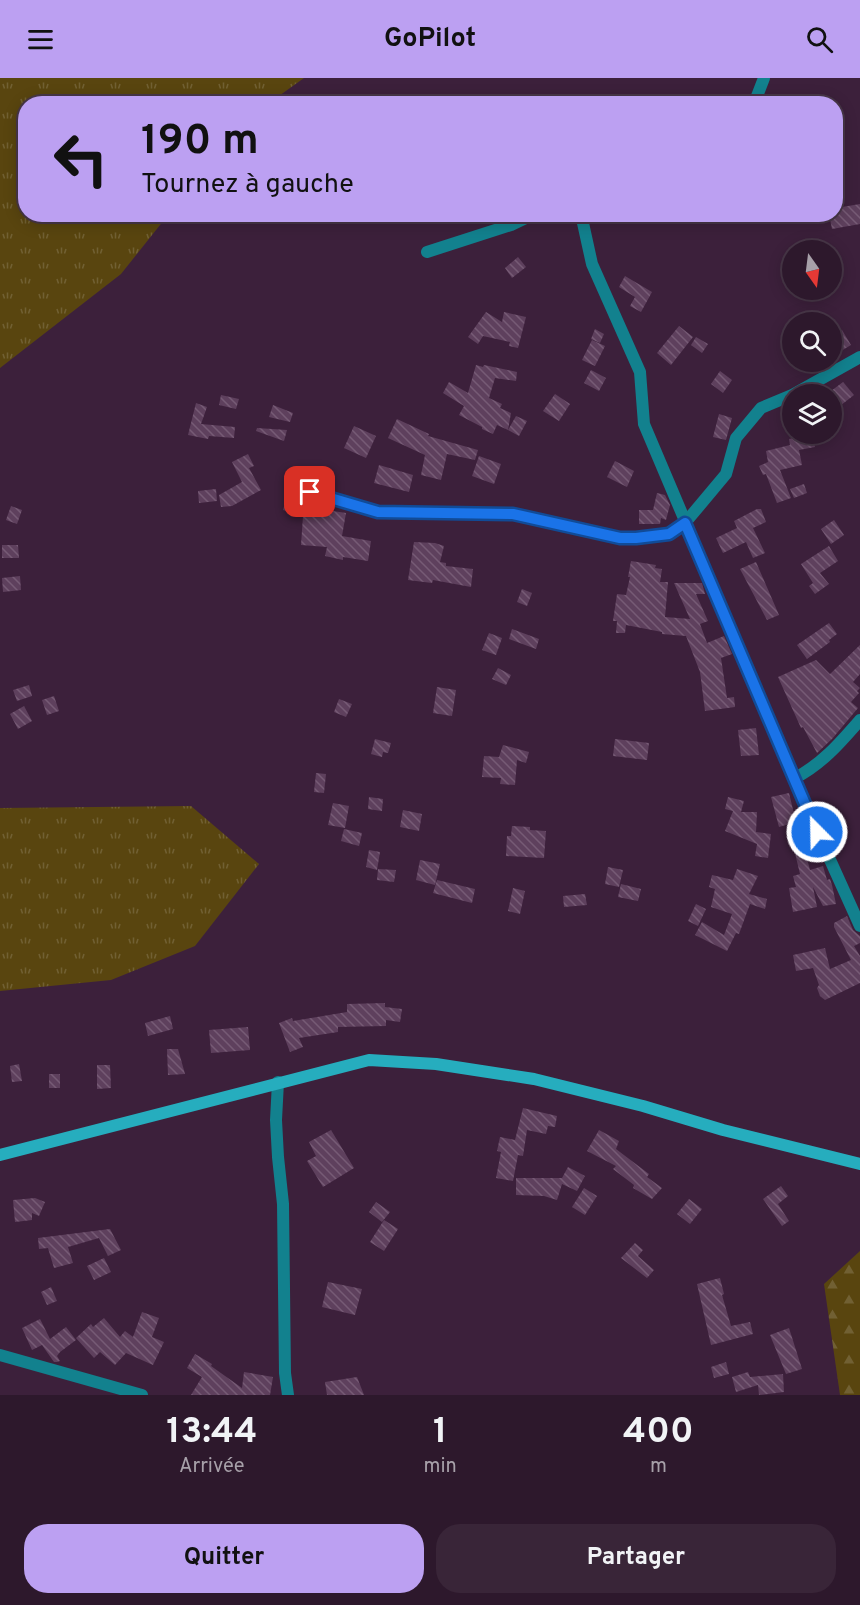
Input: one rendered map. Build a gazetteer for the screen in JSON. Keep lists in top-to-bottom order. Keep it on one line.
{"north":"bottom","page":{"header":"GoPilot","turn":["190 m","Tournez à gauche"],"eta":["13:44","Arrivée","1","min","400","m"],"buttons":["Quitter","Partager"]}}
